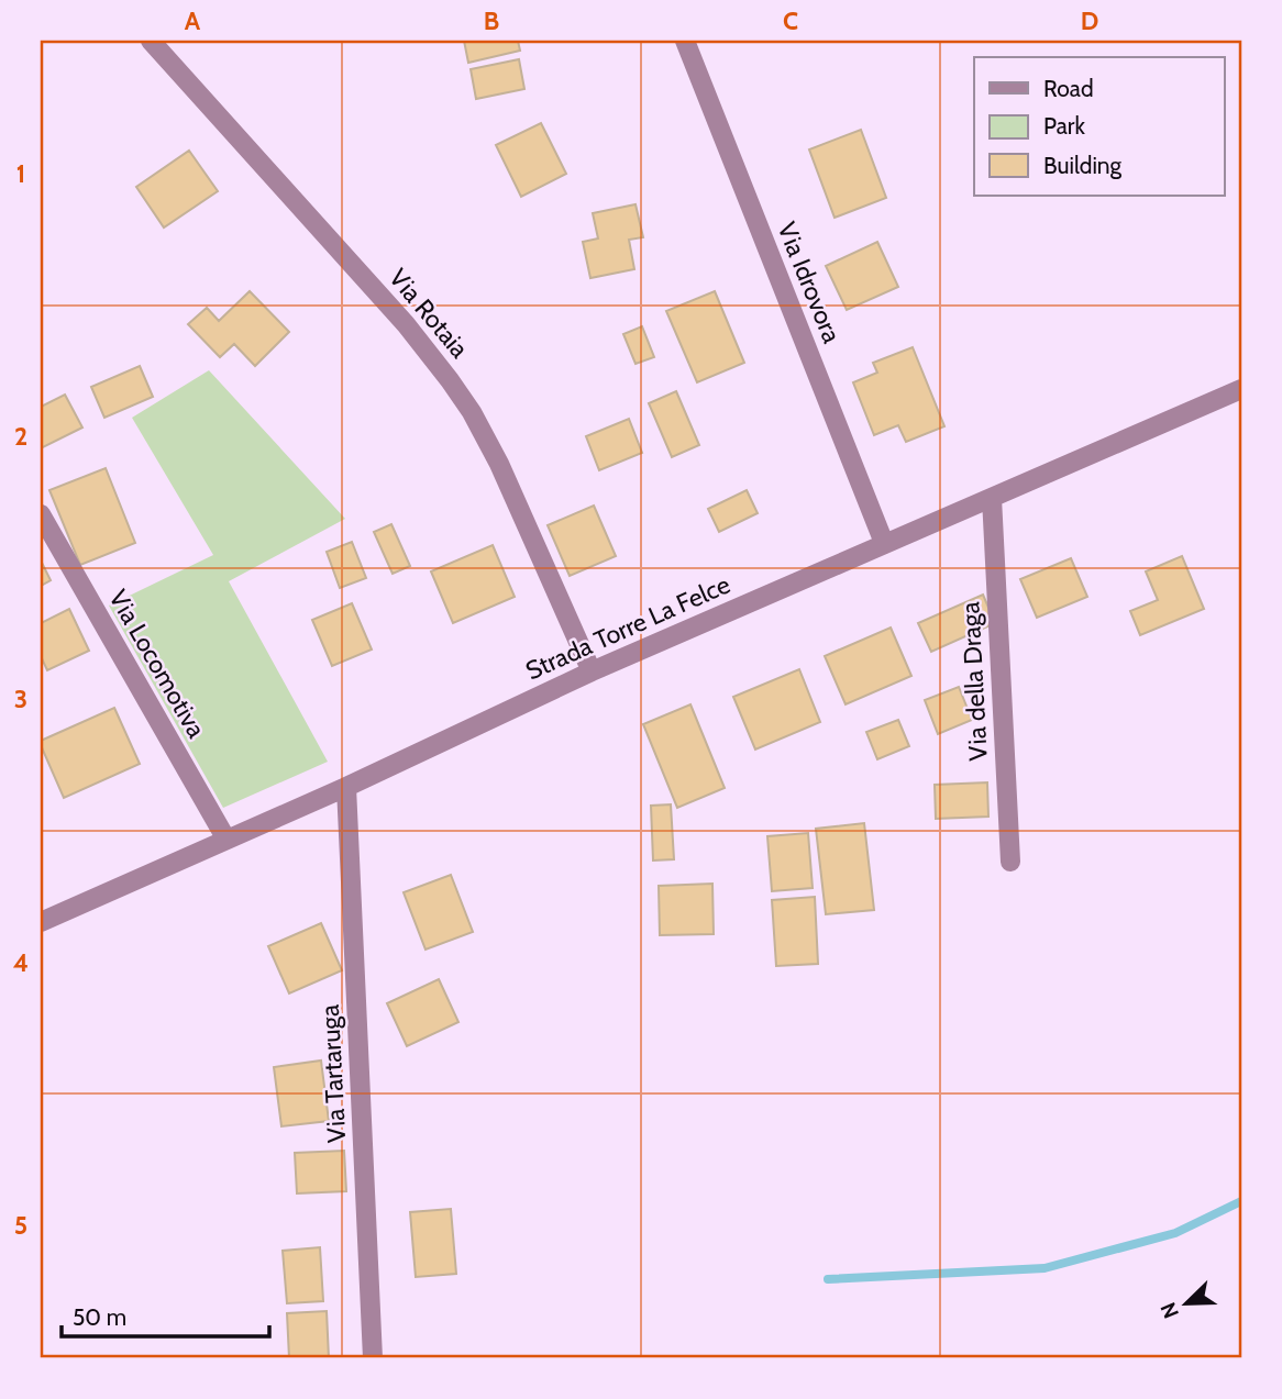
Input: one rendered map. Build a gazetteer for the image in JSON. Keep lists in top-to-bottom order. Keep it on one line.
{"streets":{"street":["Via Idrovora","Via Rotaia","Strada Torre La Felce","Via Locomotiva","Via della Draga","Via Tartaruga"]},"crossings":[["Via Idrovora","Strada Torre La Felce"],["Via Rotaia","Strada Torre La Felce"],["Strada Torre La Felce","Via Locomotiva"],["Strada Torre La Felce","Via della Draga"],["Strada Torre La Felce","Via Tartaruga"]],"legend":["Road","Park","Building"],"scale_bar":"50 m","north":"bottom left","grid":{"columns":["A","B","C","D"],"rows":["1","2","3","4","5"]}}
